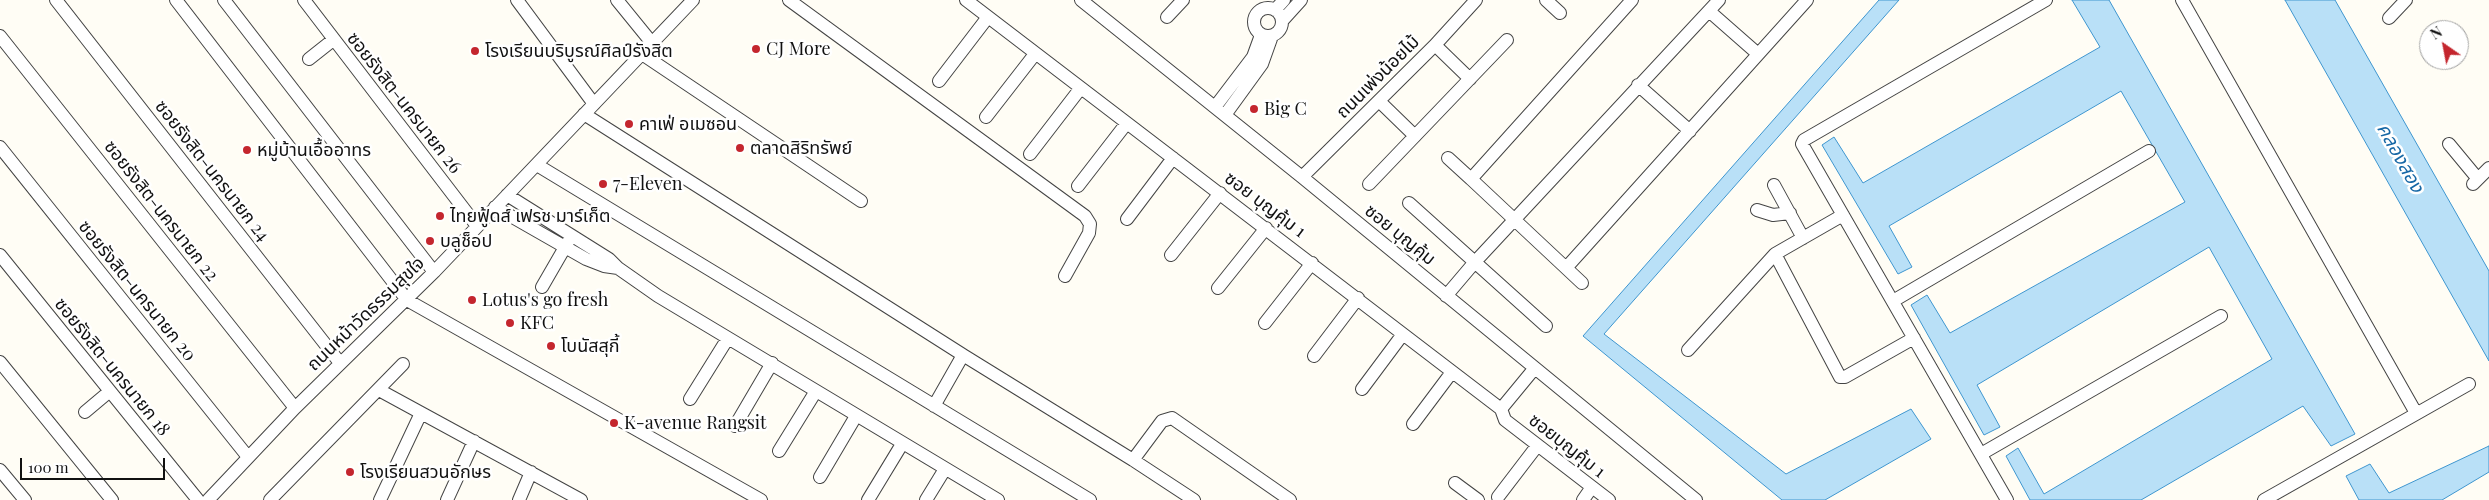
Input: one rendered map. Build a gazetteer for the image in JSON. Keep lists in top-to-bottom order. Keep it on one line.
{"streets":{"street":["ถนนเพ่งน้อยไม้","ซอยรังสิต-นครนายก 26","ซอยรังสิต-นครนายก 24","ซอย บุญคุ้ม 1","ซอยรังสิต-นครนายก 22","ซอย บุญคุ้ม","ซอยรังสิต-นครนายก 20","ถนนหน้าวัดธรรมสุขใจ","ซอยรังสิต-นครนายก 18","ซอยบุญคุ้ม 1"]},"crossings":[["ถนนเพ่งน้อยไม้","ซอย บุญคุ้ม"],["ซอยรังสิต-นครนายก 26","ถนนหน้าวัดธรรมสุขใจ"],["ซอยรังสิต-นครนายก 24","ถนนหน้าวัดธรรมสุขใจ"],["ซอย บุญคุ้ม 1","ซอยบุญคุ้ม 1"],["ซอยรังสิต-นครนายก 22","ถนนหน้าวัดธรรมสุขใจ"],["ซอยรังสิต-นครนายก 20","ถนนหน้าวัดธรรมสุขใจ"]],"water":["คลองสอง"],"places":["CJ More","โรงเรียนบริบูรณ์ศิลป์รังสิต","Big C","คาเฟ่ อเมซอน","ตลาดสิริทรัพย์","หมู่บ้านเอื้ออาทร","7-Eleven","ไทยฟู้ดส์ เฟรช มาร์เก็ต","บลูช็อป","Lotus's go fresh","KFC","โบนัสสุกี้","K-avenue Rangsit","โรงเรียนสวนอักษร"],"scale_bar":"100 m","north":"top left"}
